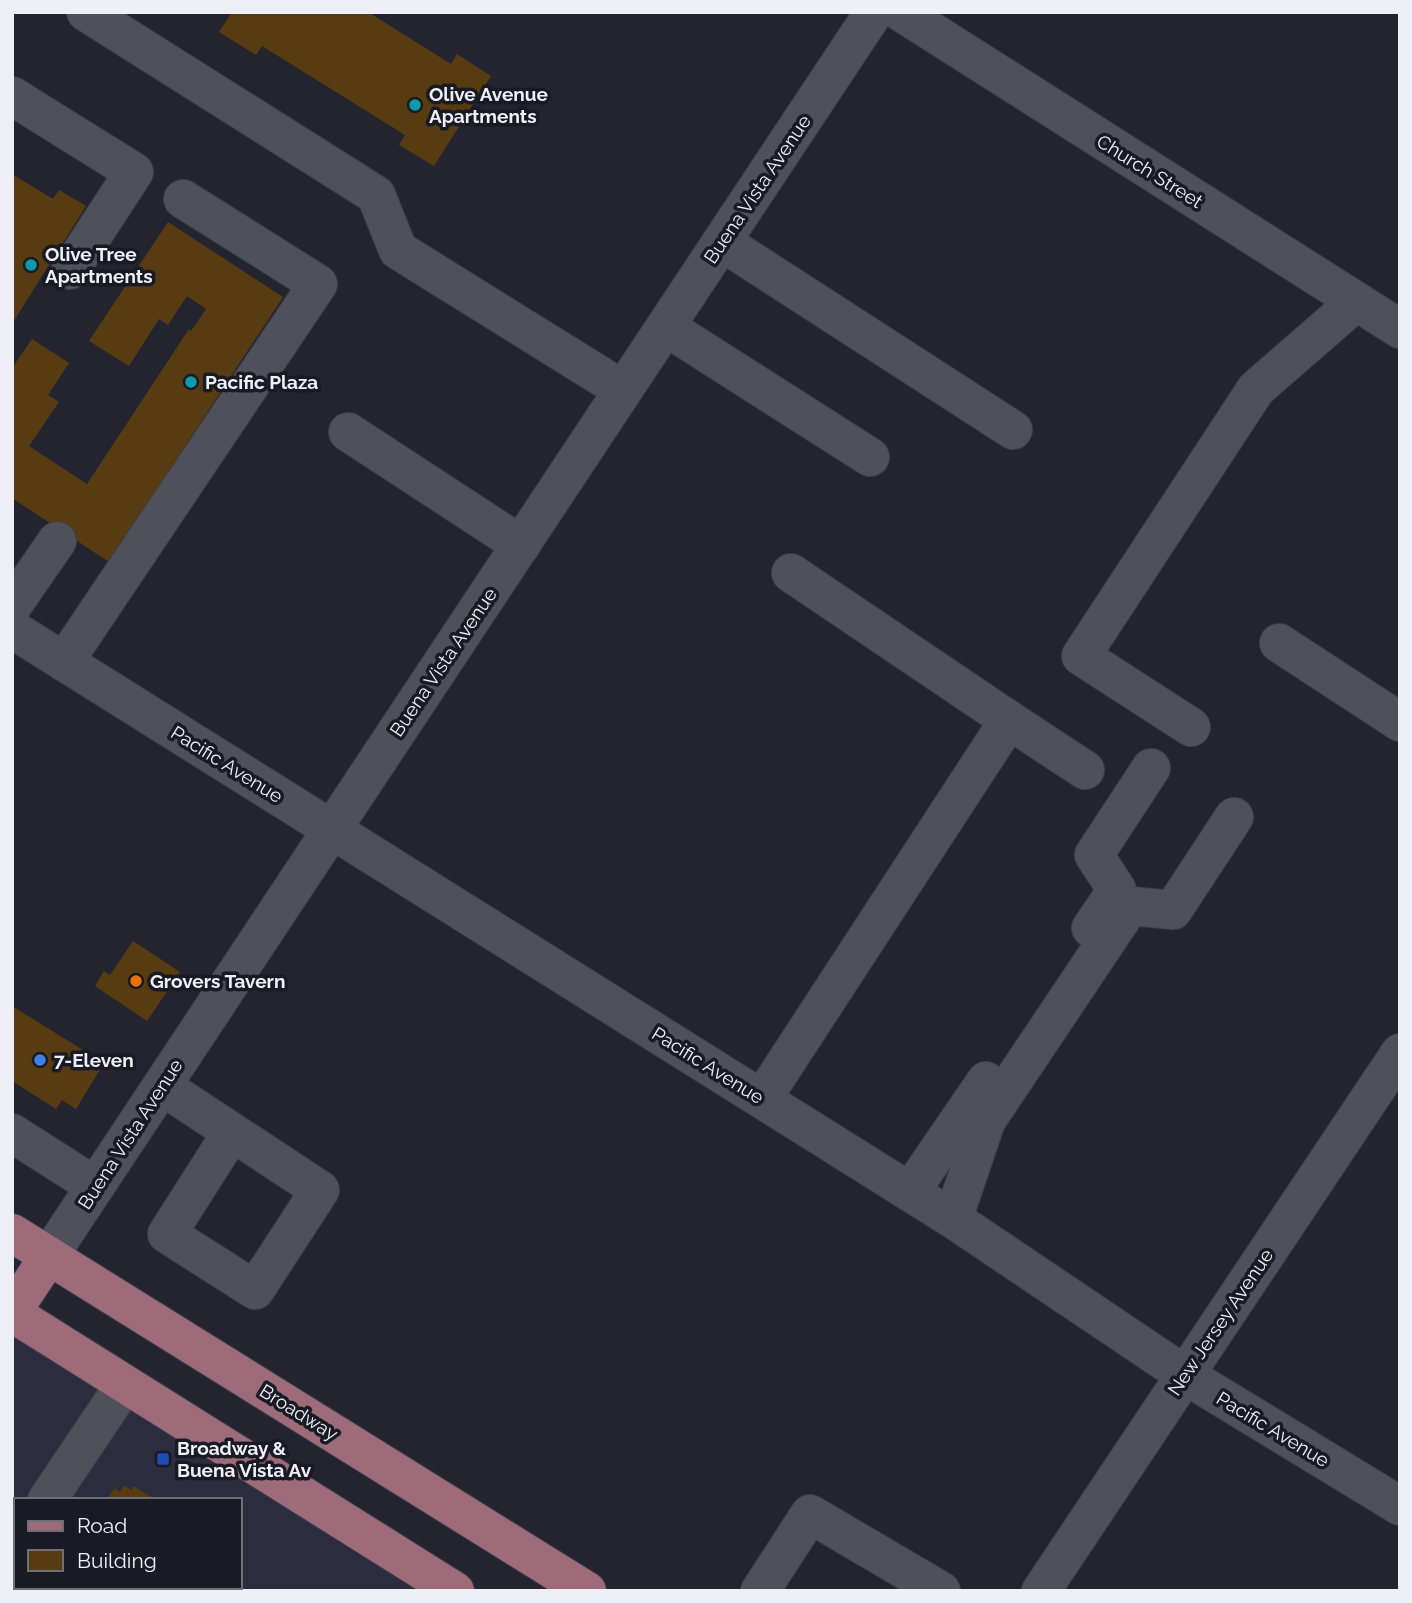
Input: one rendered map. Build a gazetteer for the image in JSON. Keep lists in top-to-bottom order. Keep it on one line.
{"streets":{"main road":["Buena Vista Avenue","Broadway"],"street":["Church Street","Pacific Avenue","New Jersey Avenue"]},"crossings":[["Buena Vista Avenue","Pacific Avenue"],["Buena Vista Avenue","Broadway"],["Pacific Avenue","New Jersey Avenue"]],"places":{"other":["Olive Avenue Apartments","Olive Tree Apartments","Pacific Plaza","Grovers Tavern","7-Eleven"],"transit":["Broadway & Buena Vista Av"]},"legend":["Road","Building"]}
